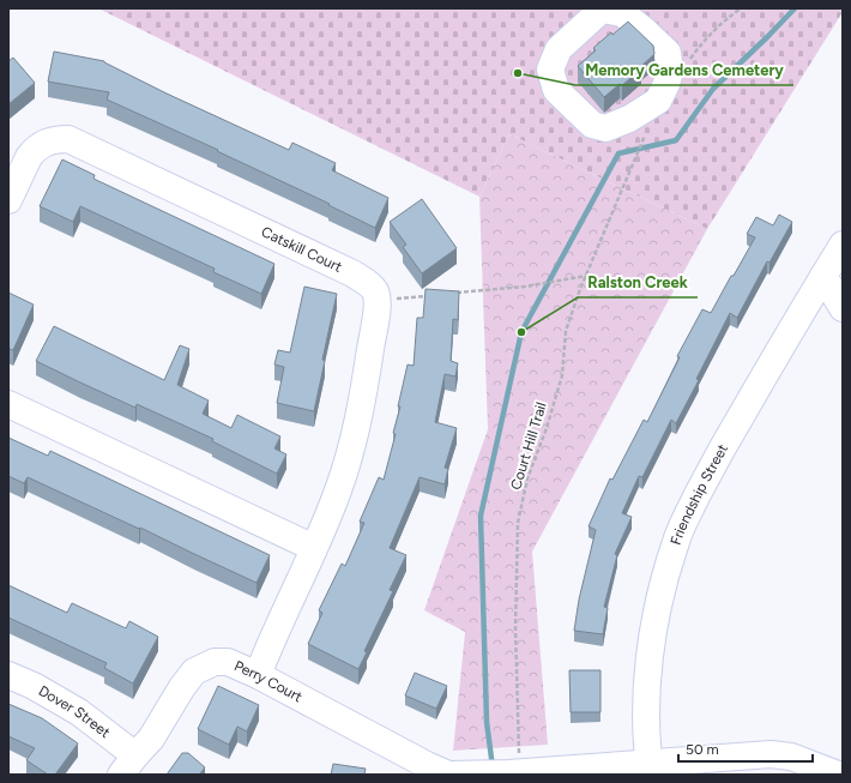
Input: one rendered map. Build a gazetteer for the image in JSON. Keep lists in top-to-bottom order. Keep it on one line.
{"streets":{"street":["Catskill Court","Friendship Street","Perry Court","Dover Street"],"path":["Court Hill Trail"]},"crossings":[["Catskill Court","Perry Court"],["Court Hill Trail","Perry Court"],["Friendship Street","Perry Court"],["Perry Court","Dover Street"]],"places":["Memory Gardens Cemetery","Ralston Creek"],"scale_bar":"50 m"}
